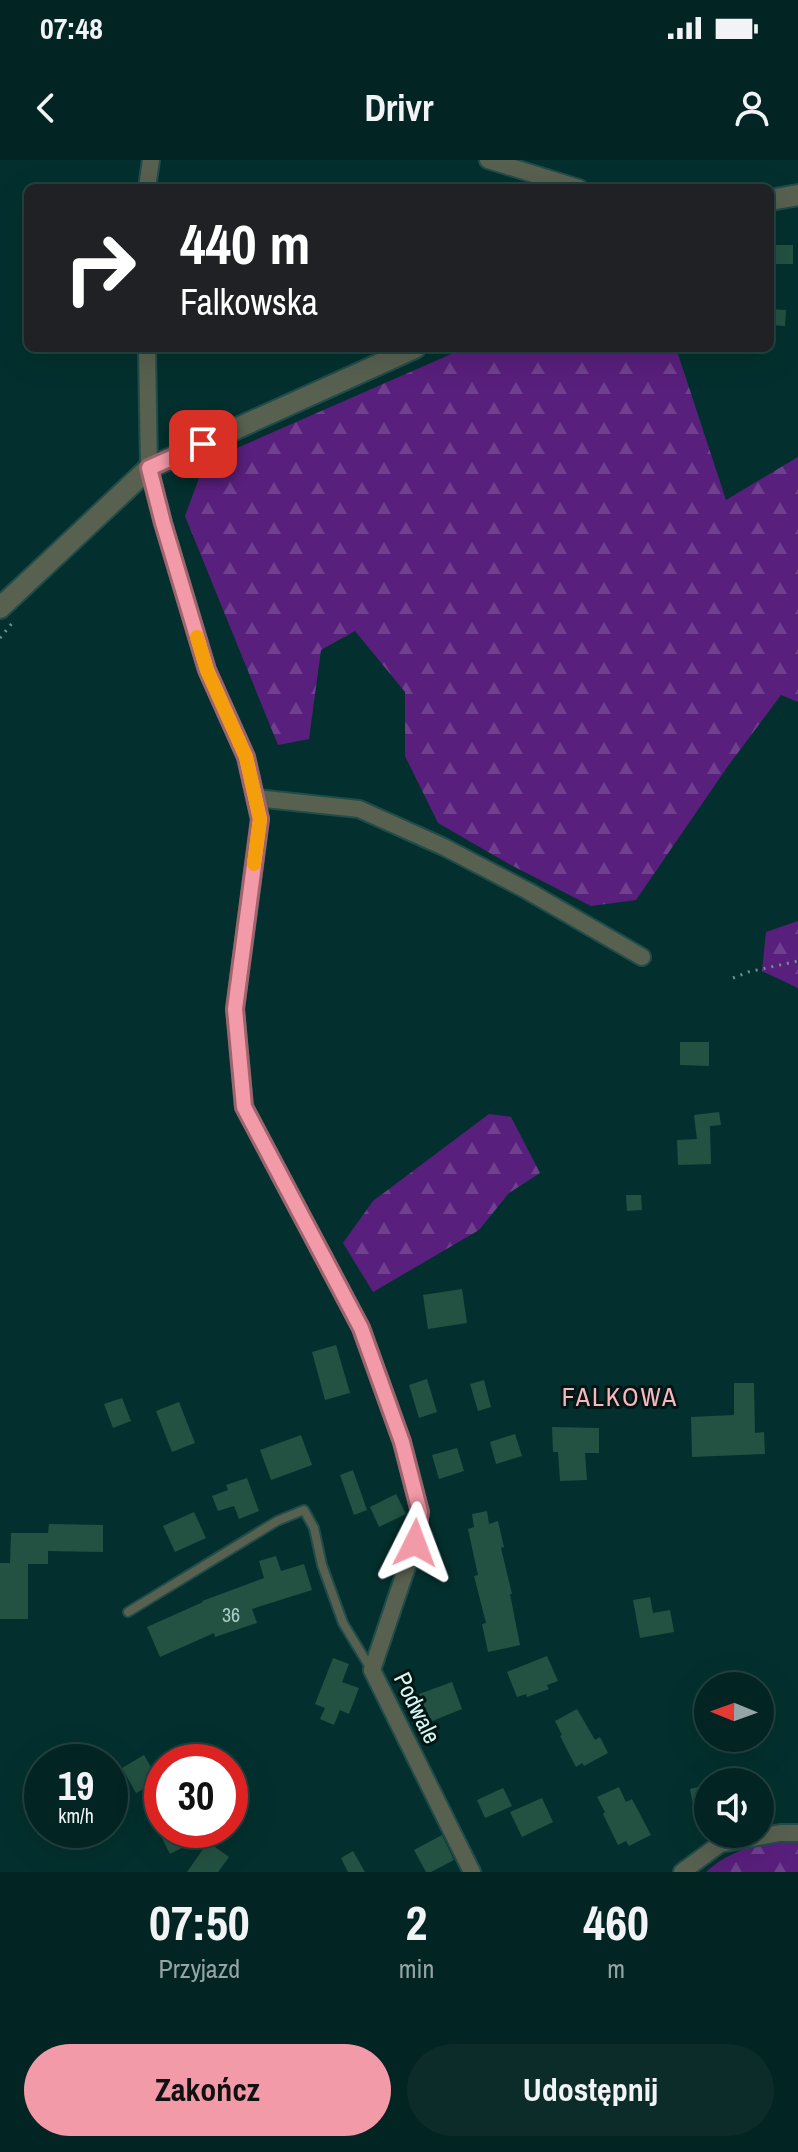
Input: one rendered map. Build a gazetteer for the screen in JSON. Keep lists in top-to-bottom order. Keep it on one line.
{"streets":{"street":["Podwale"]},"districts":["FALKOWA"],"house_numbers":["36"],"north":"left","page":{"status":"07:48","header":"Drivr","turn":["440 m","Falkowska"],"speed":"19 km/h","limit":"30","eta":["07:50","Przyjazd","2","min","460","m"],"buttons":["Zakończ","Udostępnij"]}}
